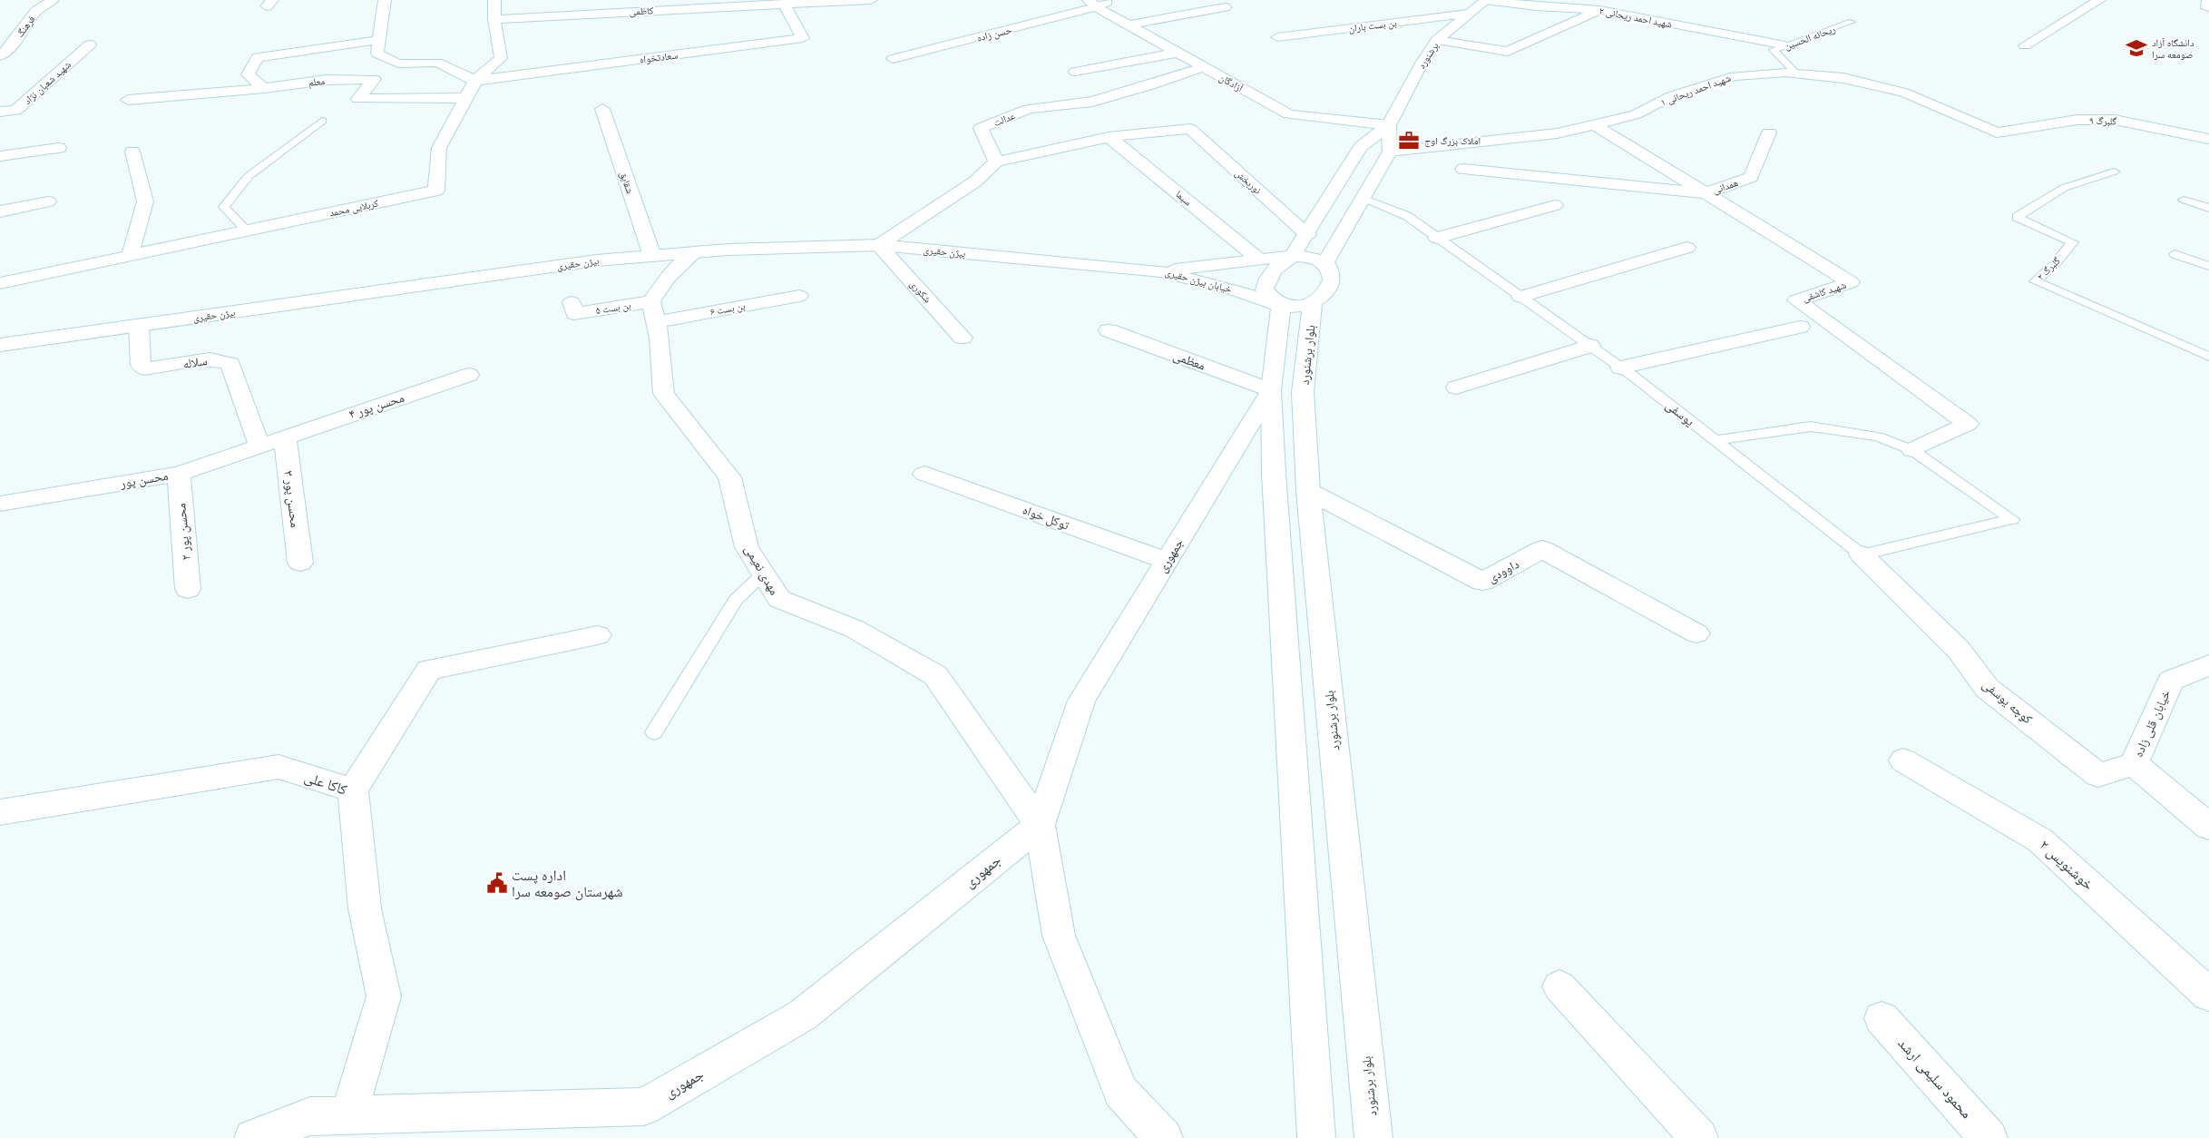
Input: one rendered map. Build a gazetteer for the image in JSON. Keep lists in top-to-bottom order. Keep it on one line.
{"streets":{"street":["کاظمی","شهید احمد ریحانی ۲","بن بست باران","فرهنگ","حسن زاده","برشنورد","سعادتخواه","معلم","شهید شعبان نژاد","آزادگان","شهید احمد ریحانی ۱","عدالت","گلبرگ ۹","نوربخش","شقایق","همدانی","سیما","کربلایی محمد","بیژن حقیری","خیابان بیژن حقیری","شکوری","شهید کاشفی","بن بست ۵","بن بست ۶","بلوار برشنورد","معظمی","سلاله","محسن پور ۴","محسن پور","محسن پور ۳","توکل خواه","محسن پور ۲","جمهوری","مهدی نعیمی","داوودی","کوچه یوسفی","خیابان قلی زاده","کاکا علی","خوشنویس ۲","محمود سلیمی ارشد"],"lane":["ریحانه الحسین","گلبرگ ۲","یوسفی"]},"crossings":[["کاظمی","سعادتخواه"],["شهید احمد ریحانی ۲","ریحانه الحسین"],["شهید احمد ریحانی ۲","برشنورد"],["بن بست باران","برشنورد"],["حسن زاده","آزادگان"],["ریحانه الحسین","شهید احمد ریحانی ۱"],["برشنورد","آزادگان"],["سعادتخواه","کربلایی محمد"],["معلم","کربلایی محمد"],["آزادگان","عدالت"],["شهید احمد ریحانی ۱","گلبرگ ۹"],["شهید احمد ریحانی ۱","شهید کاشفی"],["نوربخش","سیما"],["شقایق","بیژن حقیری"],["همدانی","شهید کاشفی"],["سیما","خیابان بیژن حقیری"],["بیژن حقیری","خیابان بیژن حقیری"],["بیژن حقیری","شکوری"],["بیژن حقیری","سلاله"],["خیابان بیژن حقیری","بلوار برشنورد"],["بن بست ۵","بن بست ۶"],["بن بست ۵","مهدی نعیمی"],["بن بست ۶","مهدی نعیمی"],["بلوار برشنورد","داوودی"],["معظمی","جمهوری"],["سلاله","محسن پور"],["محسن پور ۴","محسن پور"],["محسن پور ۴","محسن پور ۳"],["یوسفی","کوچه یوسفی"],["محسن پور","محسن پور ۳"],["محسن پور","محسن پور ۲"],["توکل خواه","جمهوری"],["جمهوری","مهدی نعیمی"],["جمهوری","کاکا علی"],["کوچه یوسفی","خیابان قلی زاده"]],"places":{"school or university":["دانشگاه آزاد صومعه سرا"],"office":["املاک بزرگ اوج"],"public building":["اداره پست شهرستان صومعه سرا"]}}
